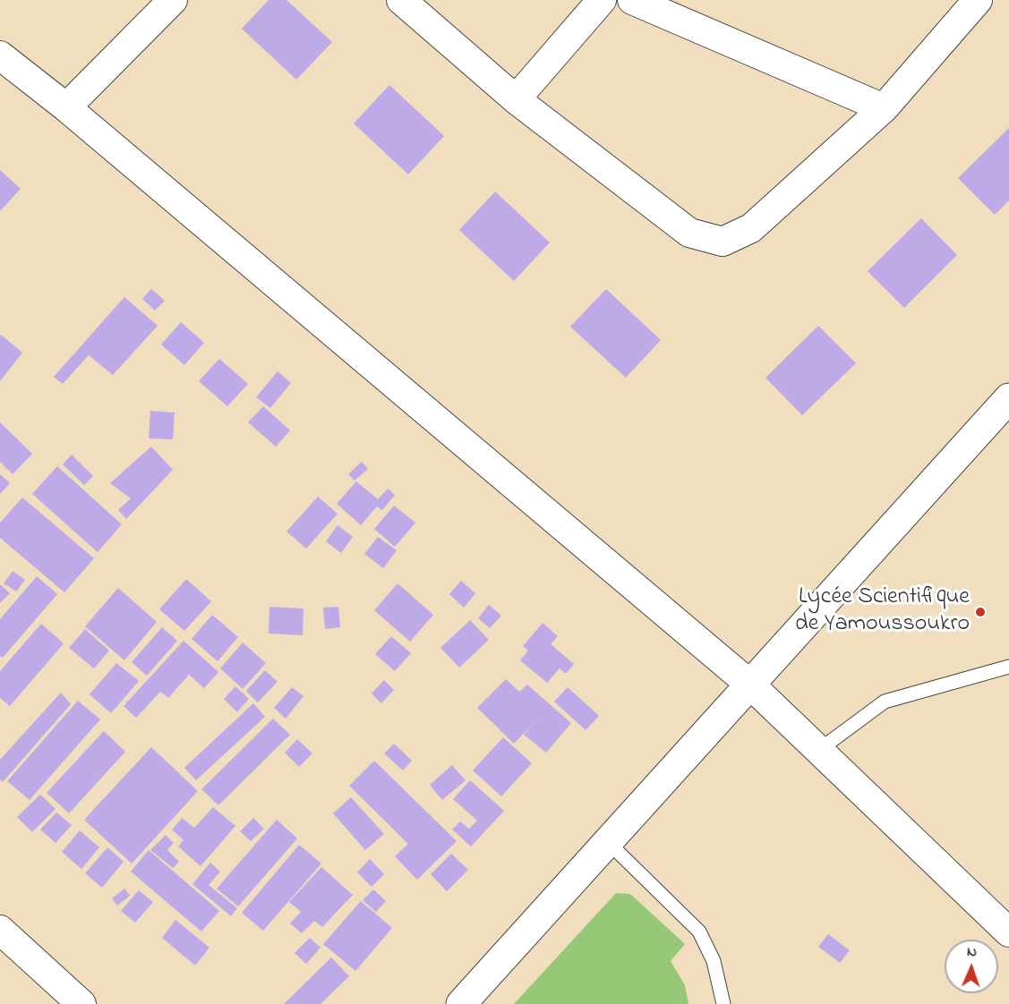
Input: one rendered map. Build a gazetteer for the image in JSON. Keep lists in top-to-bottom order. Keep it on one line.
{"places":["Lycée Scientifique de Yamoussoukro"],"north":"top"}
